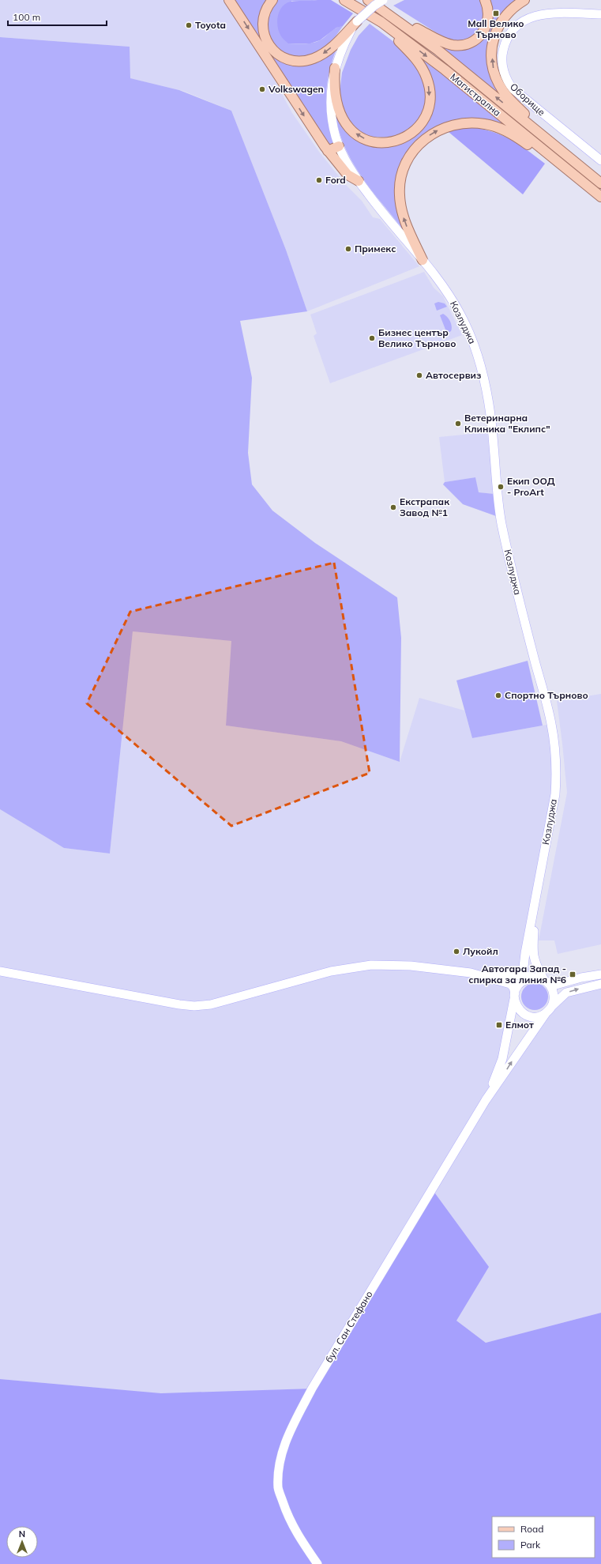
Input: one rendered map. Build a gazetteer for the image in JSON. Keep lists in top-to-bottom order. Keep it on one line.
{"streets":{"main road":["Магистрална","Оборище","Козлуджа","бул. Сан Стефано"]},"crossings":[["Козлуджа","бул. Сан Стефано"]],"places":{"transit":["Mall Велико Търново","Автогара Запад - спирка за линия №6","Елмот"],"other":["Toyota","Volkswagen","Ford","Примекс","Бизнес център Велико Търново","Автосервиз","Ветеринарна Клиника \"Еклипс\"","Екип ООД - ProArt","Екстрапак Завод №1","Спортно Търново","Лукойл"]},"legend":["Road","Park"],"scale_bar":"100 m","north":"top"}
